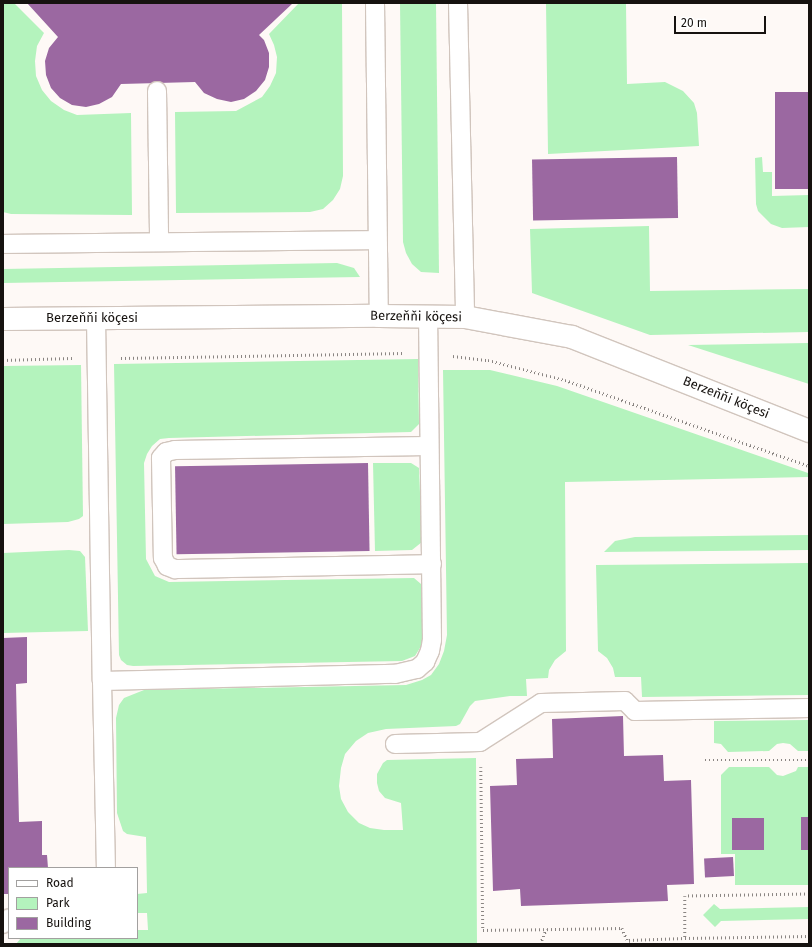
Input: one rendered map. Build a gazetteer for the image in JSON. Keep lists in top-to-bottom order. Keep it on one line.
{"streets":{"street":["Berzeňňi köçesi"]},"legend":["Road","Park","Building"],"scale_bar":"20 m"}
